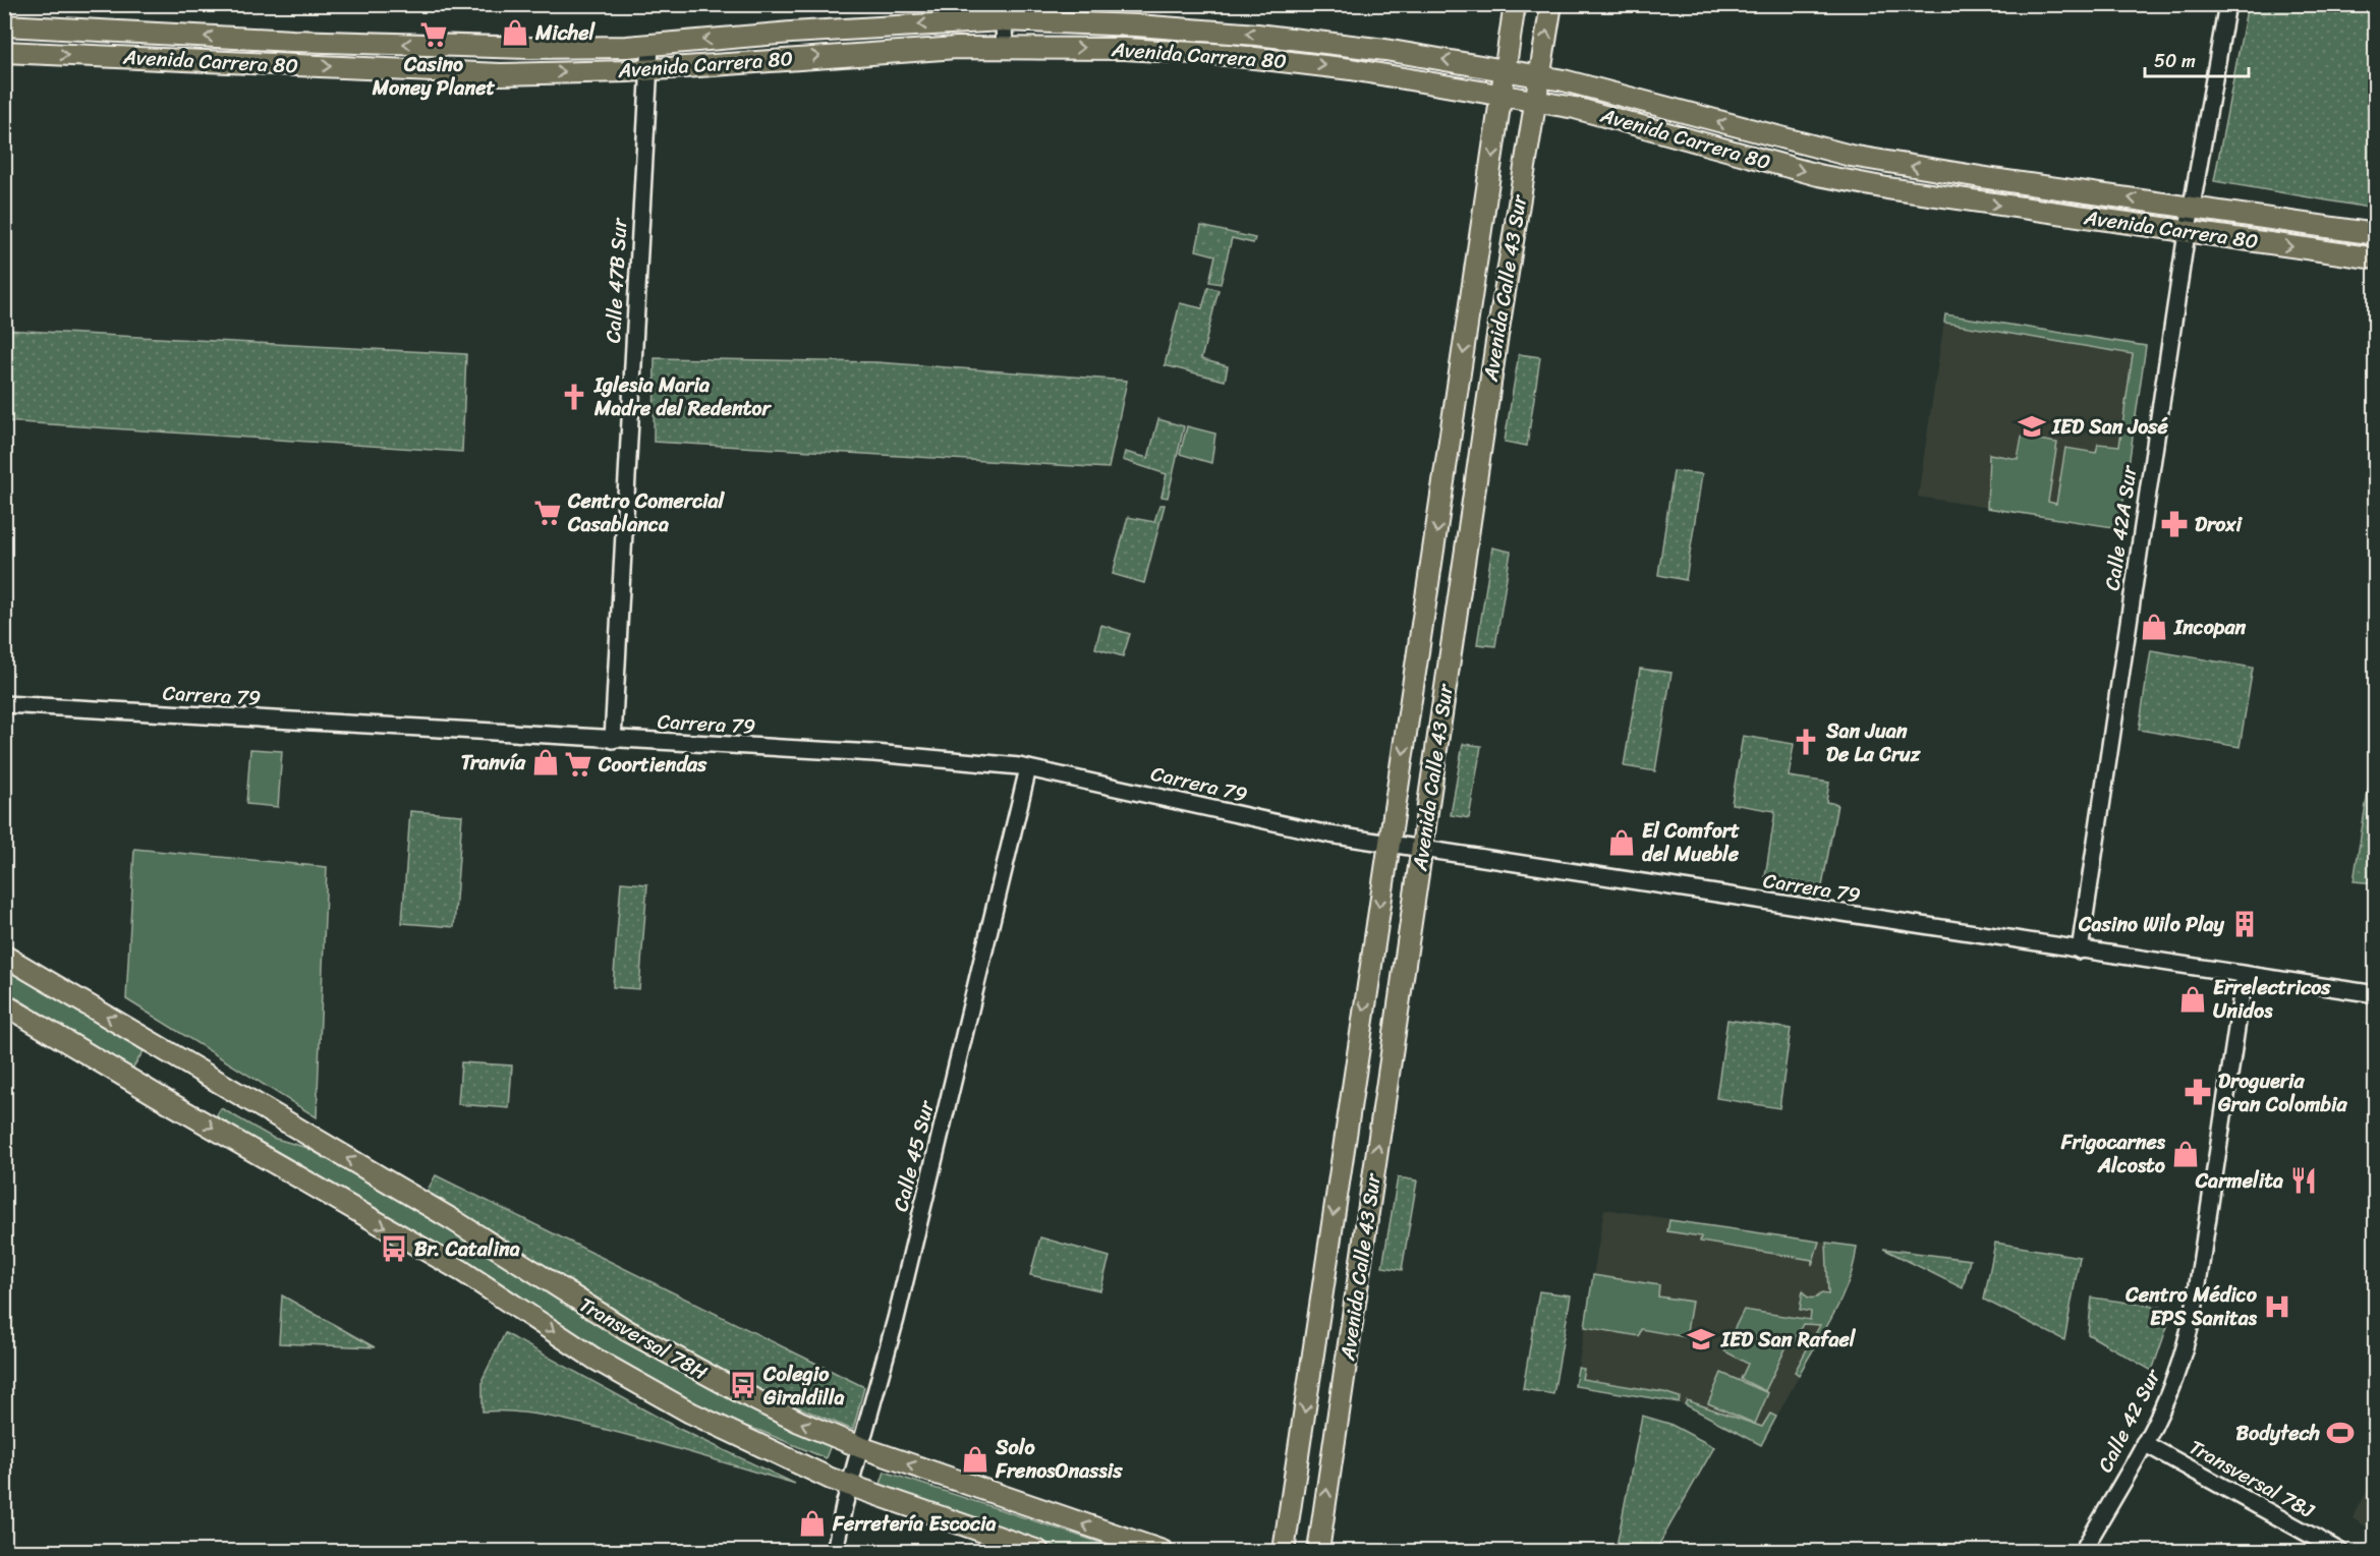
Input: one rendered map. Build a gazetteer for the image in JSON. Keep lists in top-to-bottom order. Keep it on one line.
{"streets":{"main road":["Avenida Carrera 80","Avenida Calle 43 Sur","Transversal 78H"],"street":["Calle 47B Sur","Calle 42A Sur","Carrera 79","Calle 45 Sur","Calle 42 Sur","Transversal 78J"]},"crossings":[["Avenida Carrera 80","Calle 47B Sur"],["Avenida Carrera 80","Avenida Calle 43 Sur"],["Avenida Carrera 80","Calle 42A Sur"],["Calle 47B Sur","Carrera 79"],["Avenida Calle 43 Sur","Carrera 79"],["Calle 42A Sur","Carrera 79"],["Carrera 79","Calle 45 Sur"],["Carrera 79","Calle 42 Sur"],["Calle 45 Sur","Transversal 78H"],["Calle 42 Sur","Transversal 78J"]],"places":{"shop":["Michel","Incopan","Tranvía","El Comfort del Mueble","Errelectricos Unidos","Frigocarnes Alcosto","Solo FrenosOnassis","Ferretería Escocia"],"supermarket":["Casino Money Planet","Centro Comercial Casablanca","Coortiendas"],"church":["Iglesia Maria Madre del Redentor","San Juan De La Cruz"],"school or university":["IED San José","IED San Rafael"],"pharmacy":["Droxi","Drogueria Gran Colombia"],"building":["Casino Wilo Play"],"restaurant":["Carmelita"],"bus stop":["Br. Catalina","Colegio Giraldilla"],"hospital":["Centro Médico EPS Sanitas"],"sports":["Bodytech"]},"scale_bar":"50 m"}
